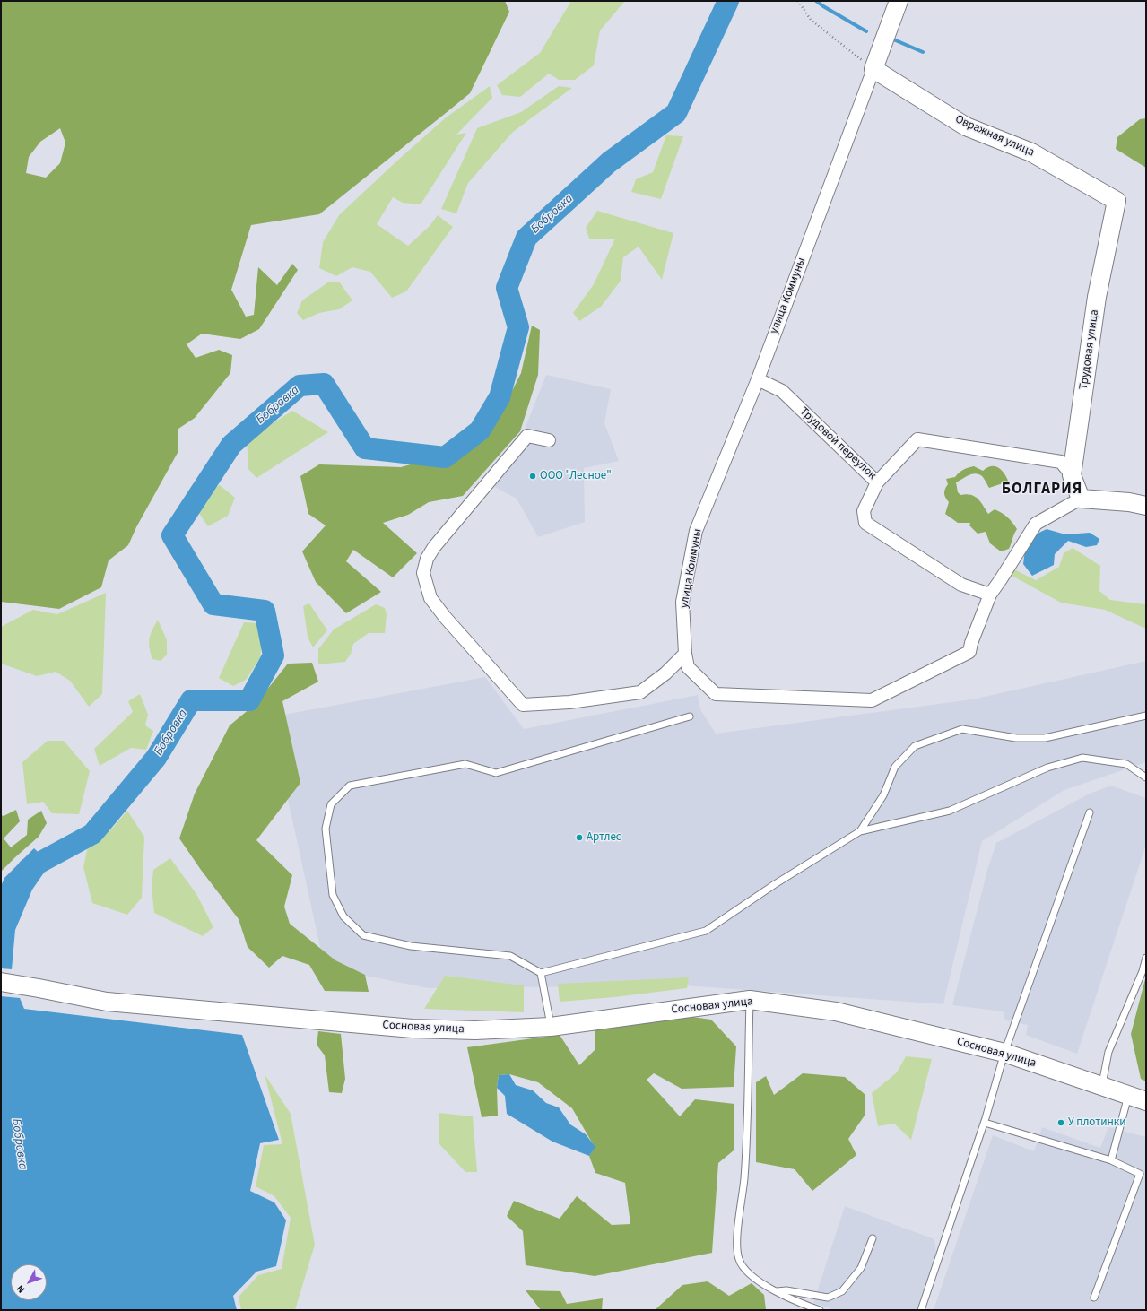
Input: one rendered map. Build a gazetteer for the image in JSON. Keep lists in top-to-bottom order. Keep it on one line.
{"streets":{"street":["Овражная улица","улица Коммуны","Трудовая улица","Трудовой переулок","Сосновая улица"]},"crossings":[["Овражная улица","улица Коммуны"],["Овражная улица","Трудовая улица"],["улица Коммуны","Трудовая улица"],["улица Коммуны","Трудовой переулок"],["Трудовая улица","Трудовой переулок"]],"districts":["БОЛГАРИЯ"],"water":["Бобровка"],"places":["ООО \"Лесное\"","Артлес","У плотинки"],"north":"bottom left"}
